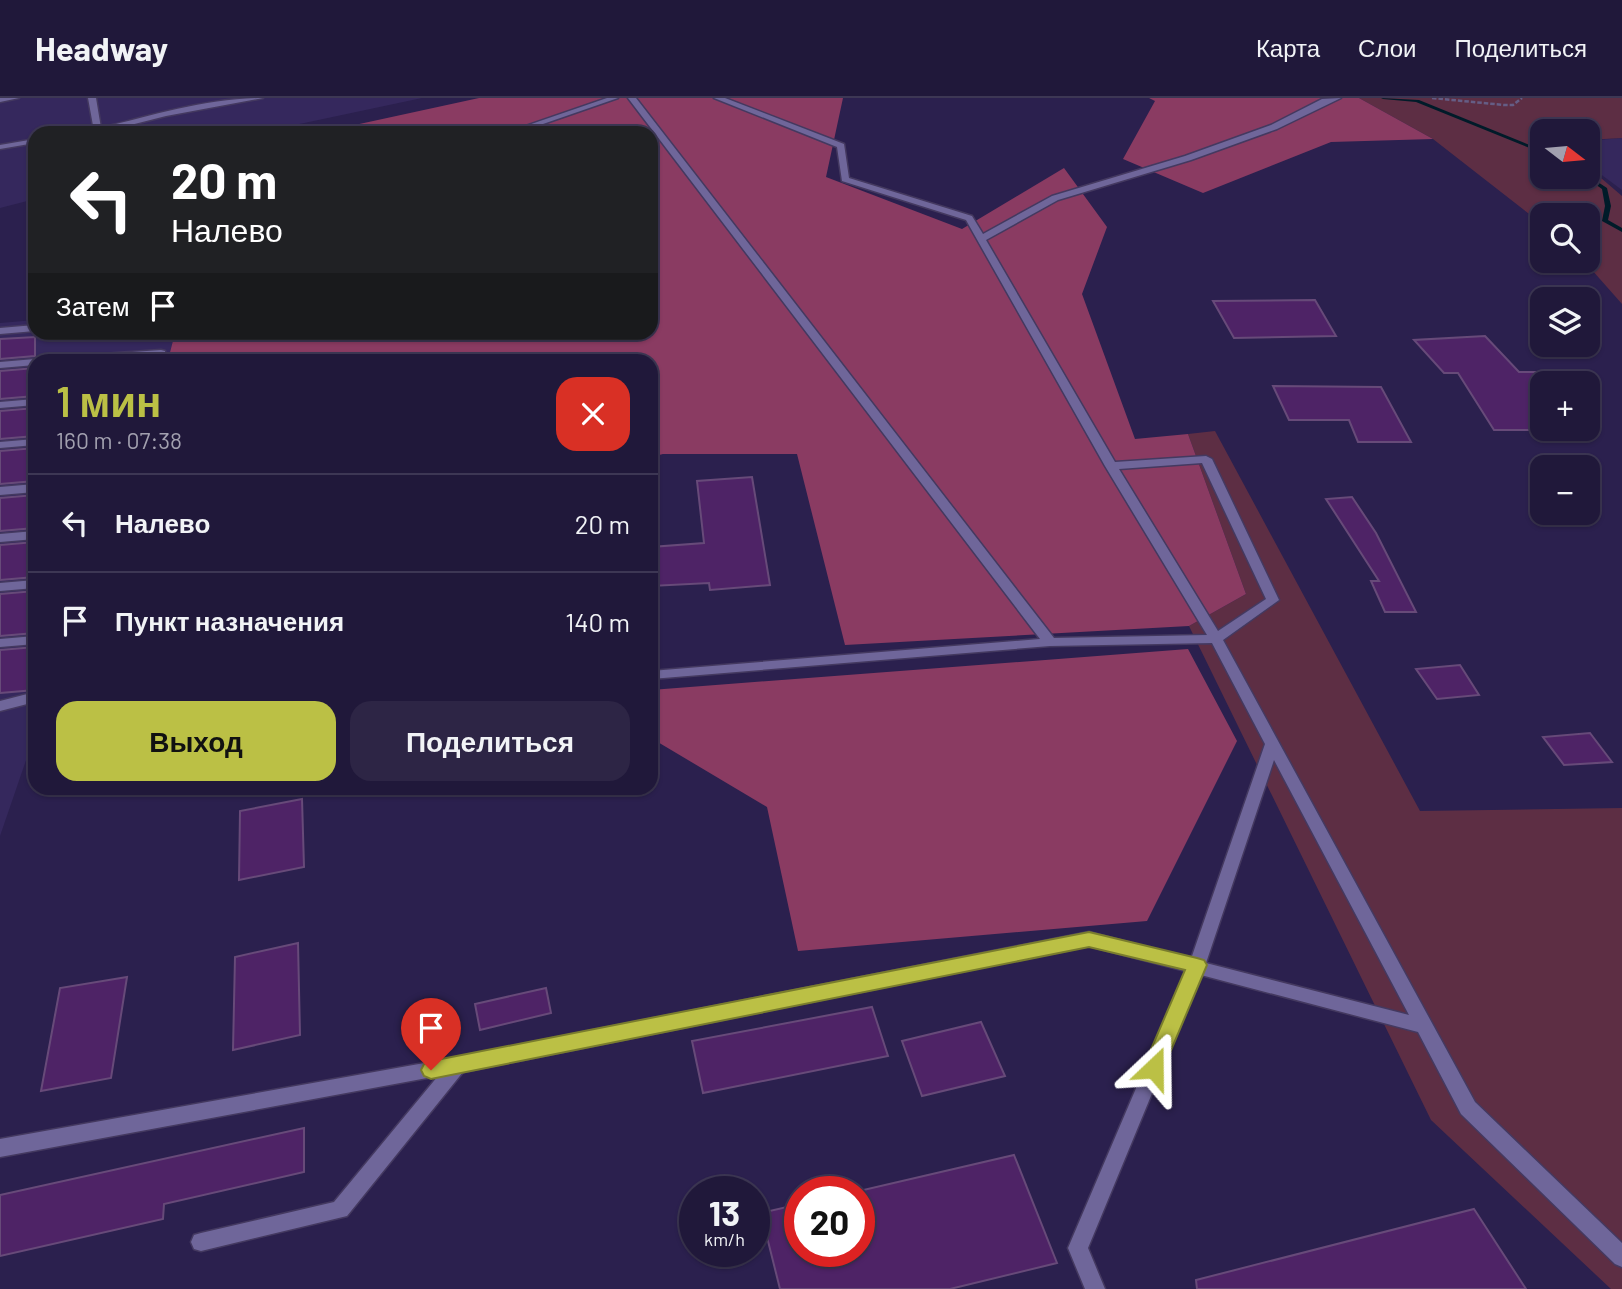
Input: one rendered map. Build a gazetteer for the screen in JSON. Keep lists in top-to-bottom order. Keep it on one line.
{"north":"right","page":{"header":"Headway","nav":["Карта","Слои","Поделиться"],"map_buttons":["+","−"],"turn":["20 m","Налево"],"then":"Затем","heading":["1 мин","160 m · 07:38"],"list":[{"name":"Налево","value":"20 m"},{"name":"Пункт назначения","value":"140 m"}],"buttons":["Выход","Поделиться"],"speed":"13 km/h","limit":"20"}}
